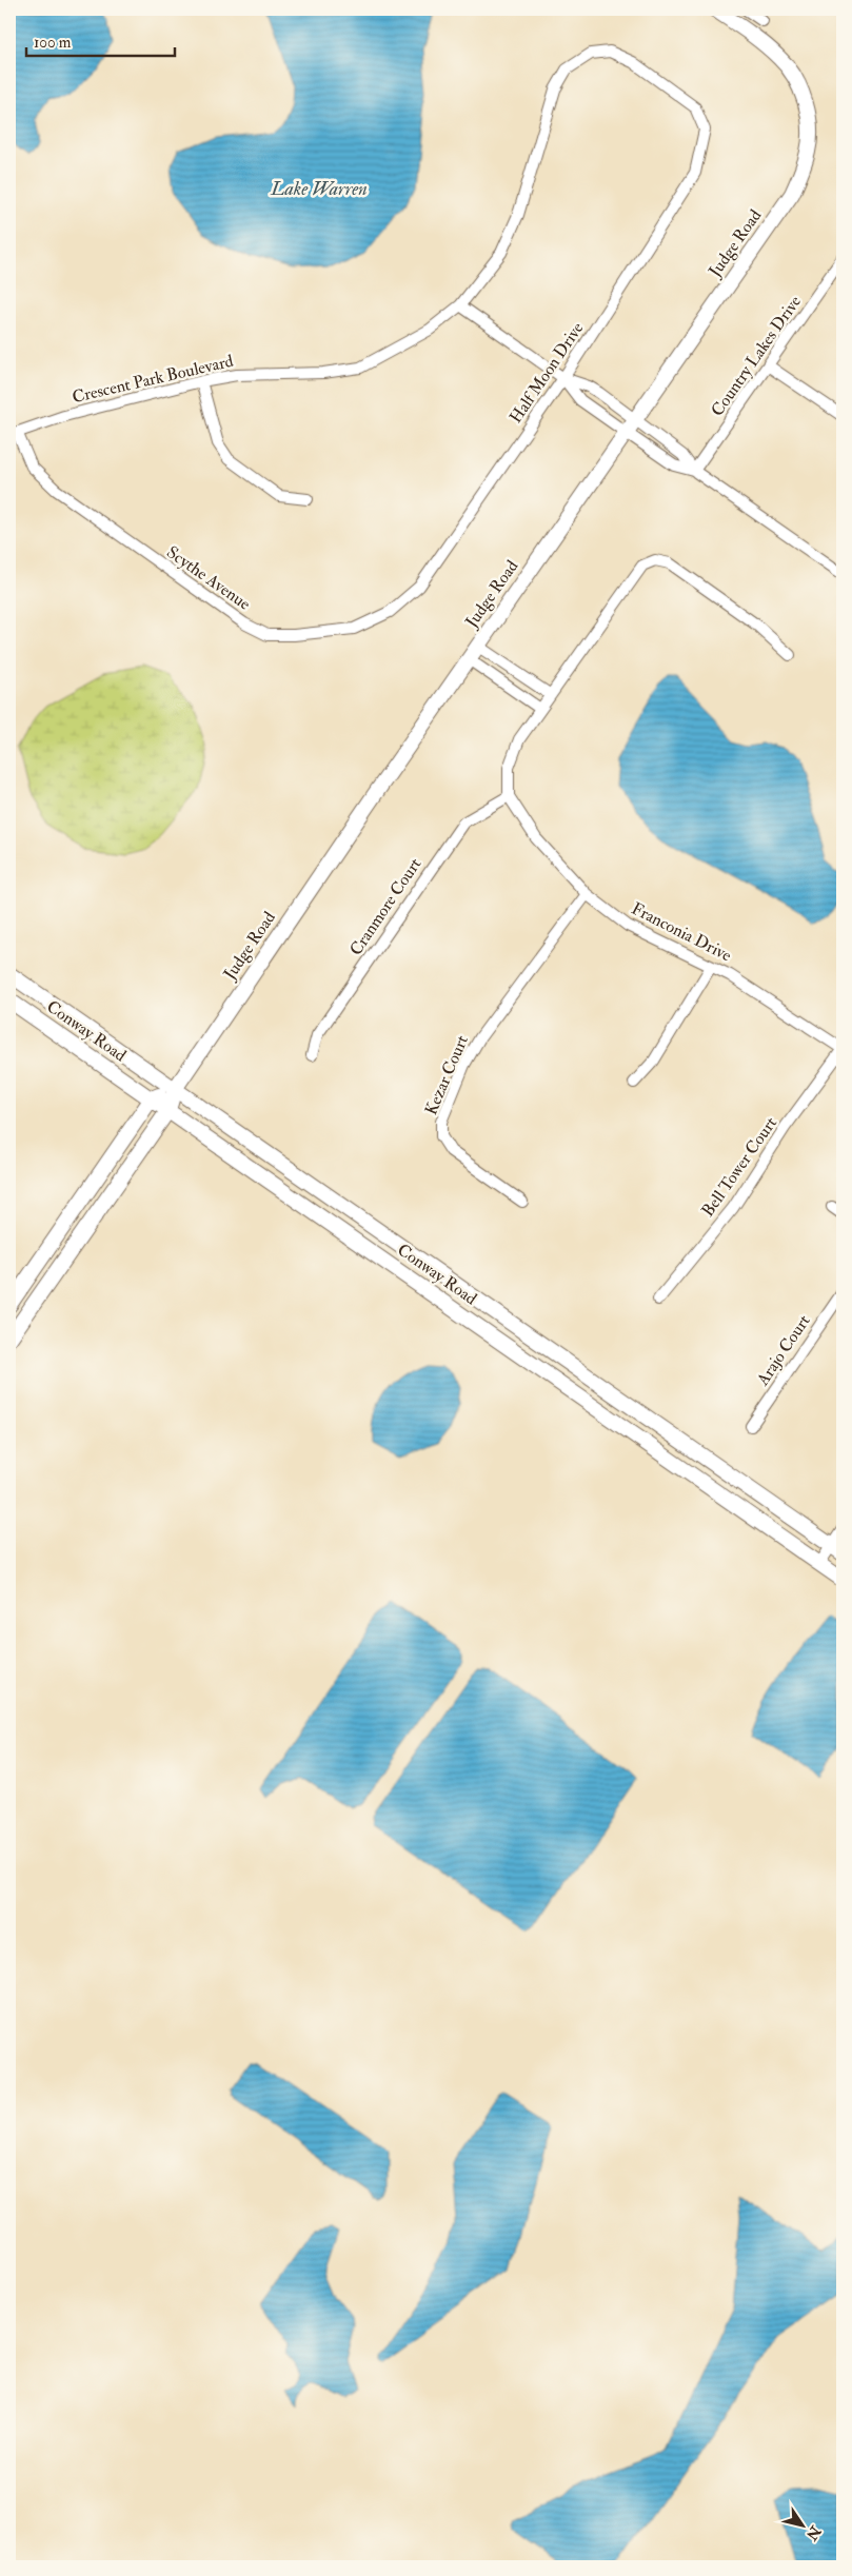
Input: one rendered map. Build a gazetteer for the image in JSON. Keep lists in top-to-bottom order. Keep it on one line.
{"streets":{"main road":["Judge Road","Conway Road"],"street":["Country Lakes Drive","Half Moon Drive","Crescent Park Boulevard","Scythe Avenue","Cranmore Court","Franconia Drive","Kezar Court","Bell Tower Court","Arajo Court"]},"crossings":[["Judge Road","Conway Road"],["Half Moon Drive","Crescent Park Boulevard"],["Half Moon Drive","Scythe Avenue"],["Crescent Park Boulevard","Scythe Avenue"],["Cranmore Court","Franconia Drive"],["Franconia Drive","Kezar Court"],["Franconia Drive","Bell Tower Court"]],"water":["Lake Warren"],"scale_bar":"100 m","north":"bottom right"}
